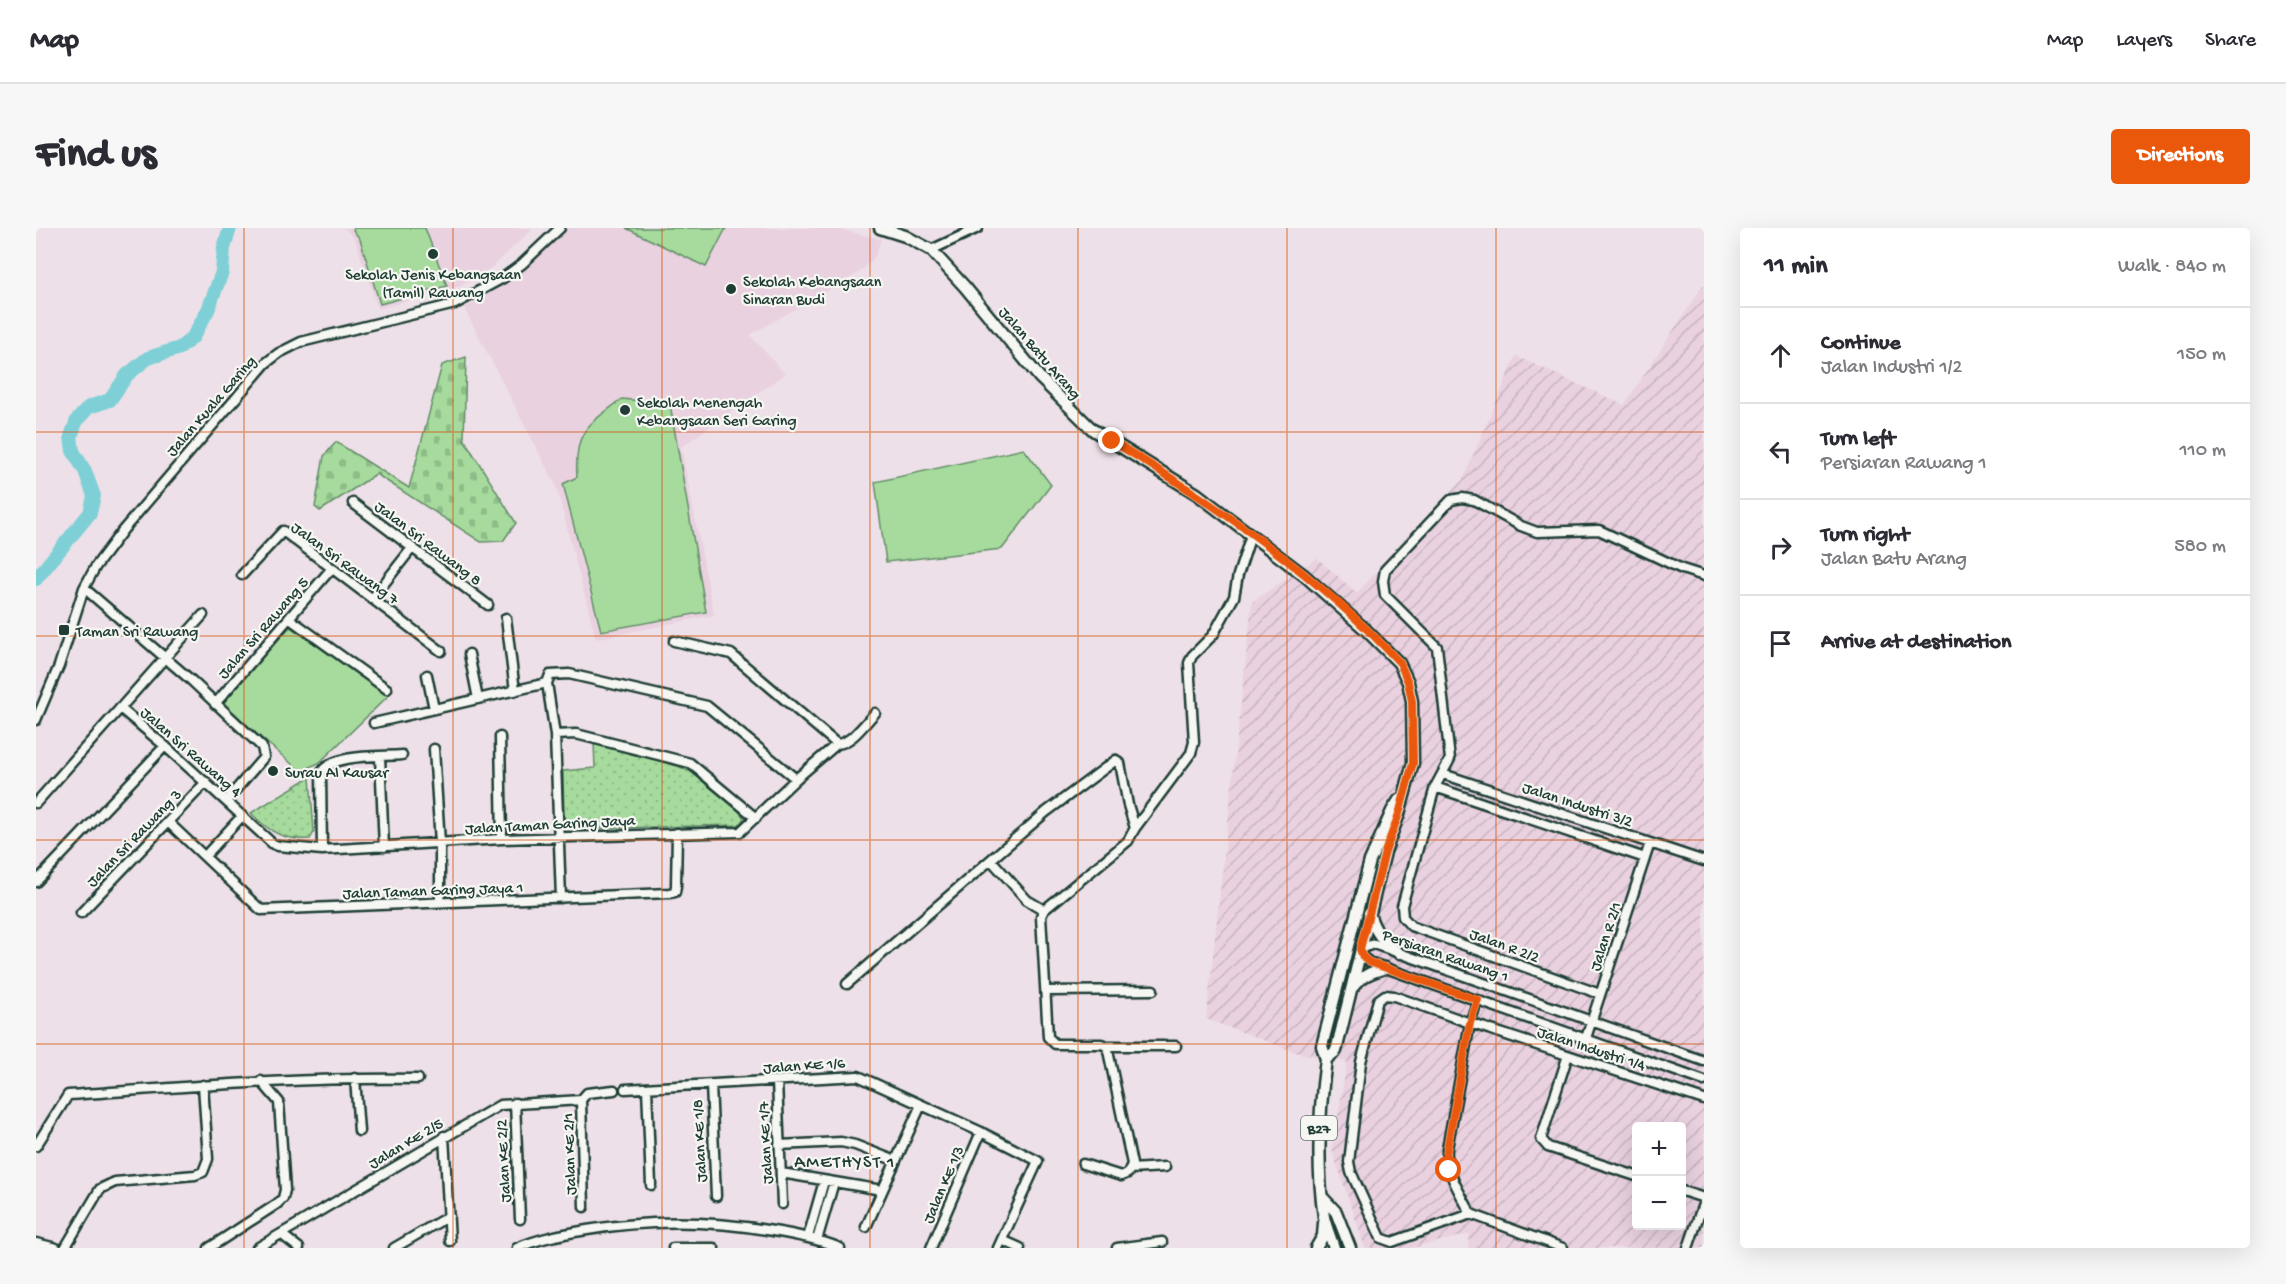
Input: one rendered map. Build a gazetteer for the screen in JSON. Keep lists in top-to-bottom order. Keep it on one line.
{"streets":{"main road":["Jalan Batu Arang","B27"],"street":["Jalan Kuala Garing","Jalan Sri Rawang 8","Jalan Sri Rawang 7","Jalan Sri Rawang 5","Jalan Sri Rawang 4","Jalan Industri 3/2","Jalan Taman Garing Jaya","Jalan Sri Rawang 3","Jalan Taman Garing Jaya 1","Jalan R 2/1","Jalan R 2/2","Persiaran Rawang 1","Jalan Industri 1/4","Jalan KE 1/6","Jalan KE 1/8","Jalan KE 2/5","Jalan KE 1/7","Jalan KE 2/1","Jalan KE 2/2","Jalan KE 1/3"]},"crossings":[["Jalan Batu Arang","Persiaran Rawang 1"],["Jalan Sri Rawang 7","Jalan Sri Rawang 5"],["Jalan Sri Rawang 4","Jalan Taman Garing Jaya"],["Jalan Sri Rawang 4","Jalan Sri Rawang 3"],["Jalan Industri 3/2","Jalan R 2/1"],["Jalan Taman Garing Jaya","Jalan Taman Garing Jaya 1"],["Jalan Sri Rawang 3","Jalan Taman Garing Jaya 1"],["Jalan R 2/1","Jalan R 2/2"],["Jalan R 2/1","Persiaran Rawang 1"],["Jalan KE 1/6","Jalan KE 1/8"],["Jalan KE 1/6","Jalan KE 1/7"],["Jalan KE 1/6","Jalan KE 1/3"],["Jalan KE 2/5","Jalan KE 2/1"],["Jalan KE 2/5","Jalan KE 2/2"]],"districts":["AMETHYST 1"],"places":{"other":["Sekolah Jenis Kebangsaan (Tamil) Rawang","Sekolah Kebangsaan Sinaran Budi","Sekolah Menengah Kebangsaan Seri Garing","Surau Al Kausar"],"transit":["Taman Sri Rawang"]},"page":{"header":"Map","nav":["Map","Layers","Share"],"buttons":"Directions","title":"Find us","heading":["11 min","Walk · 840 m"],"list":[["Continue","Jalan Industri 1/2","150 m"],["Turn left","Persiaran Rawang 1","110 m"],["Turn right","Jalan Batu Arang","580 m"],"Arrive at destination"],"map_buttons":["+","−"]}}
